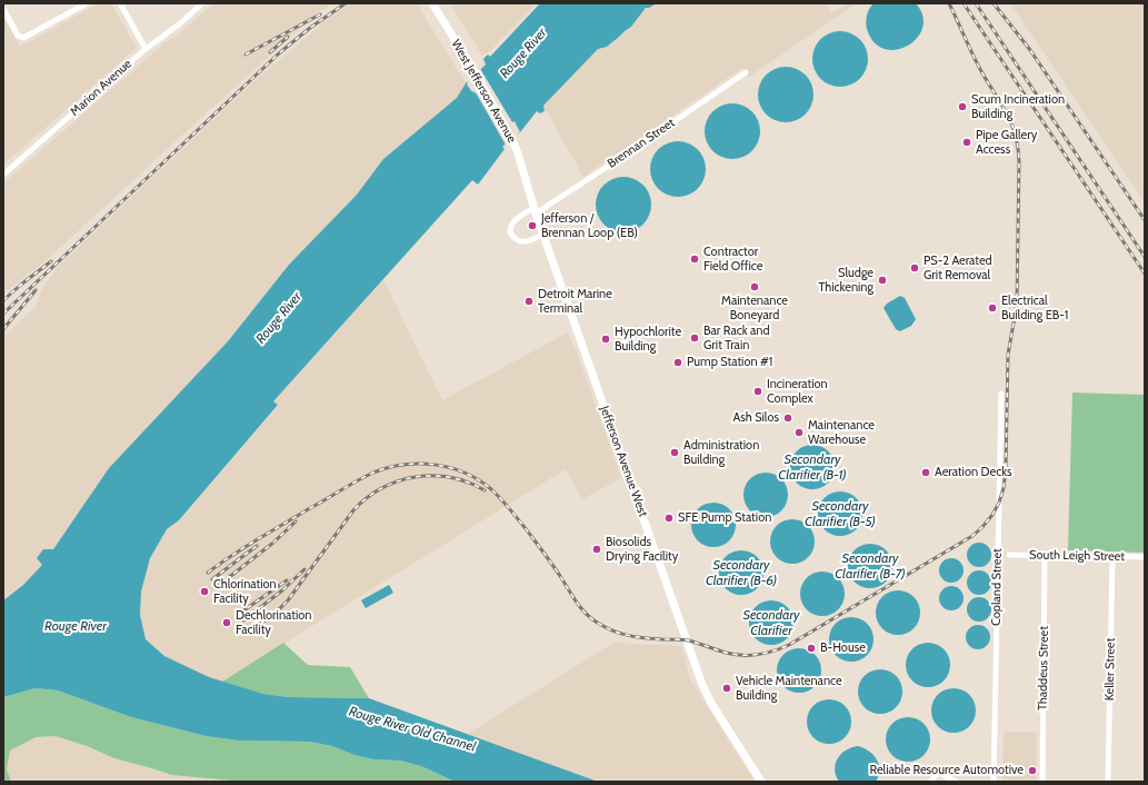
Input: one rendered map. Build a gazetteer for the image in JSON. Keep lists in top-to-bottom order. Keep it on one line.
{"streets":{"main road":["West Jefferson Avenue","Jefferson Avenue West"],"street":["Marion Avenue","Brennan Street","South Leigh Street","Copland Street","Thaddeus Street","Keller Street"]},"crossings":[["West Jefferson Avenue","Brennan Street"],["West Jefferson Avenue","Jefferson Avenue West"],["Brennan Street","Jefferson Avenue West"],["South Leigh Street","Thaddeus Street"],["South Leigh Street","Keller Street"]],"water":["Rouge River","Secondary Clarifier (B-1)","Secondary Clarifier (B-5)","Secondary Clarifier (B-7)","Secondary Clarifier (B-6)","Secondary Clarifier","Rouge River Old Channel"],"places":["Scum Incineration Building","Pipe Gallery Access","Jefferson / Brennan Loop (EB)","Contractor Field Office","PS-2 Aerated Grit Removal","Sludge Thickening","Maintenance Boneyard","Detroit Marine Terminal","Electrical Building EB-1","Bar Rack and Grit Train","Hypochlorite Building","Pump Station #1","Incineration Complex","Ash Silos","Maintenance Warehouse","Administration Building","Aeration Decks","SFE Pump Station","Biosolids Drying Facility","Chlorination Facility","Dechlorination Facility","B-House","Vehicle Maintenance Building","Reliable Resource Automotive"]}
